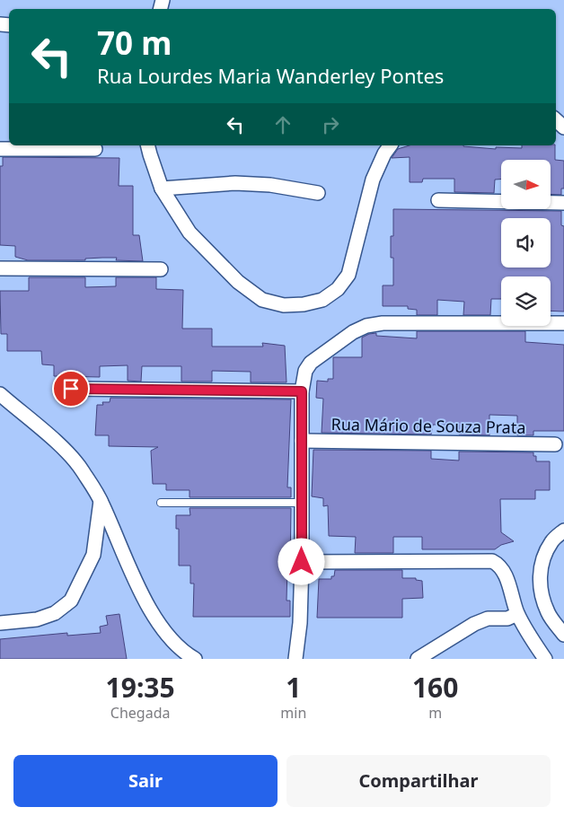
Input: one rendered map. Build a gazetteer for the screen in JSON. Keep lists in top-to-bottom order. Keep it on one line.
{"streets":{"street":["Rua Mário de Souza Prata"]},"north":"right","page":{"turn":["70 m","Rua Lourdes Maria Wanderley Pontes"],"eta":["19:35","Chegada","1","min","160","m"],"buttons":["Sair","Compartilhar"]}}
